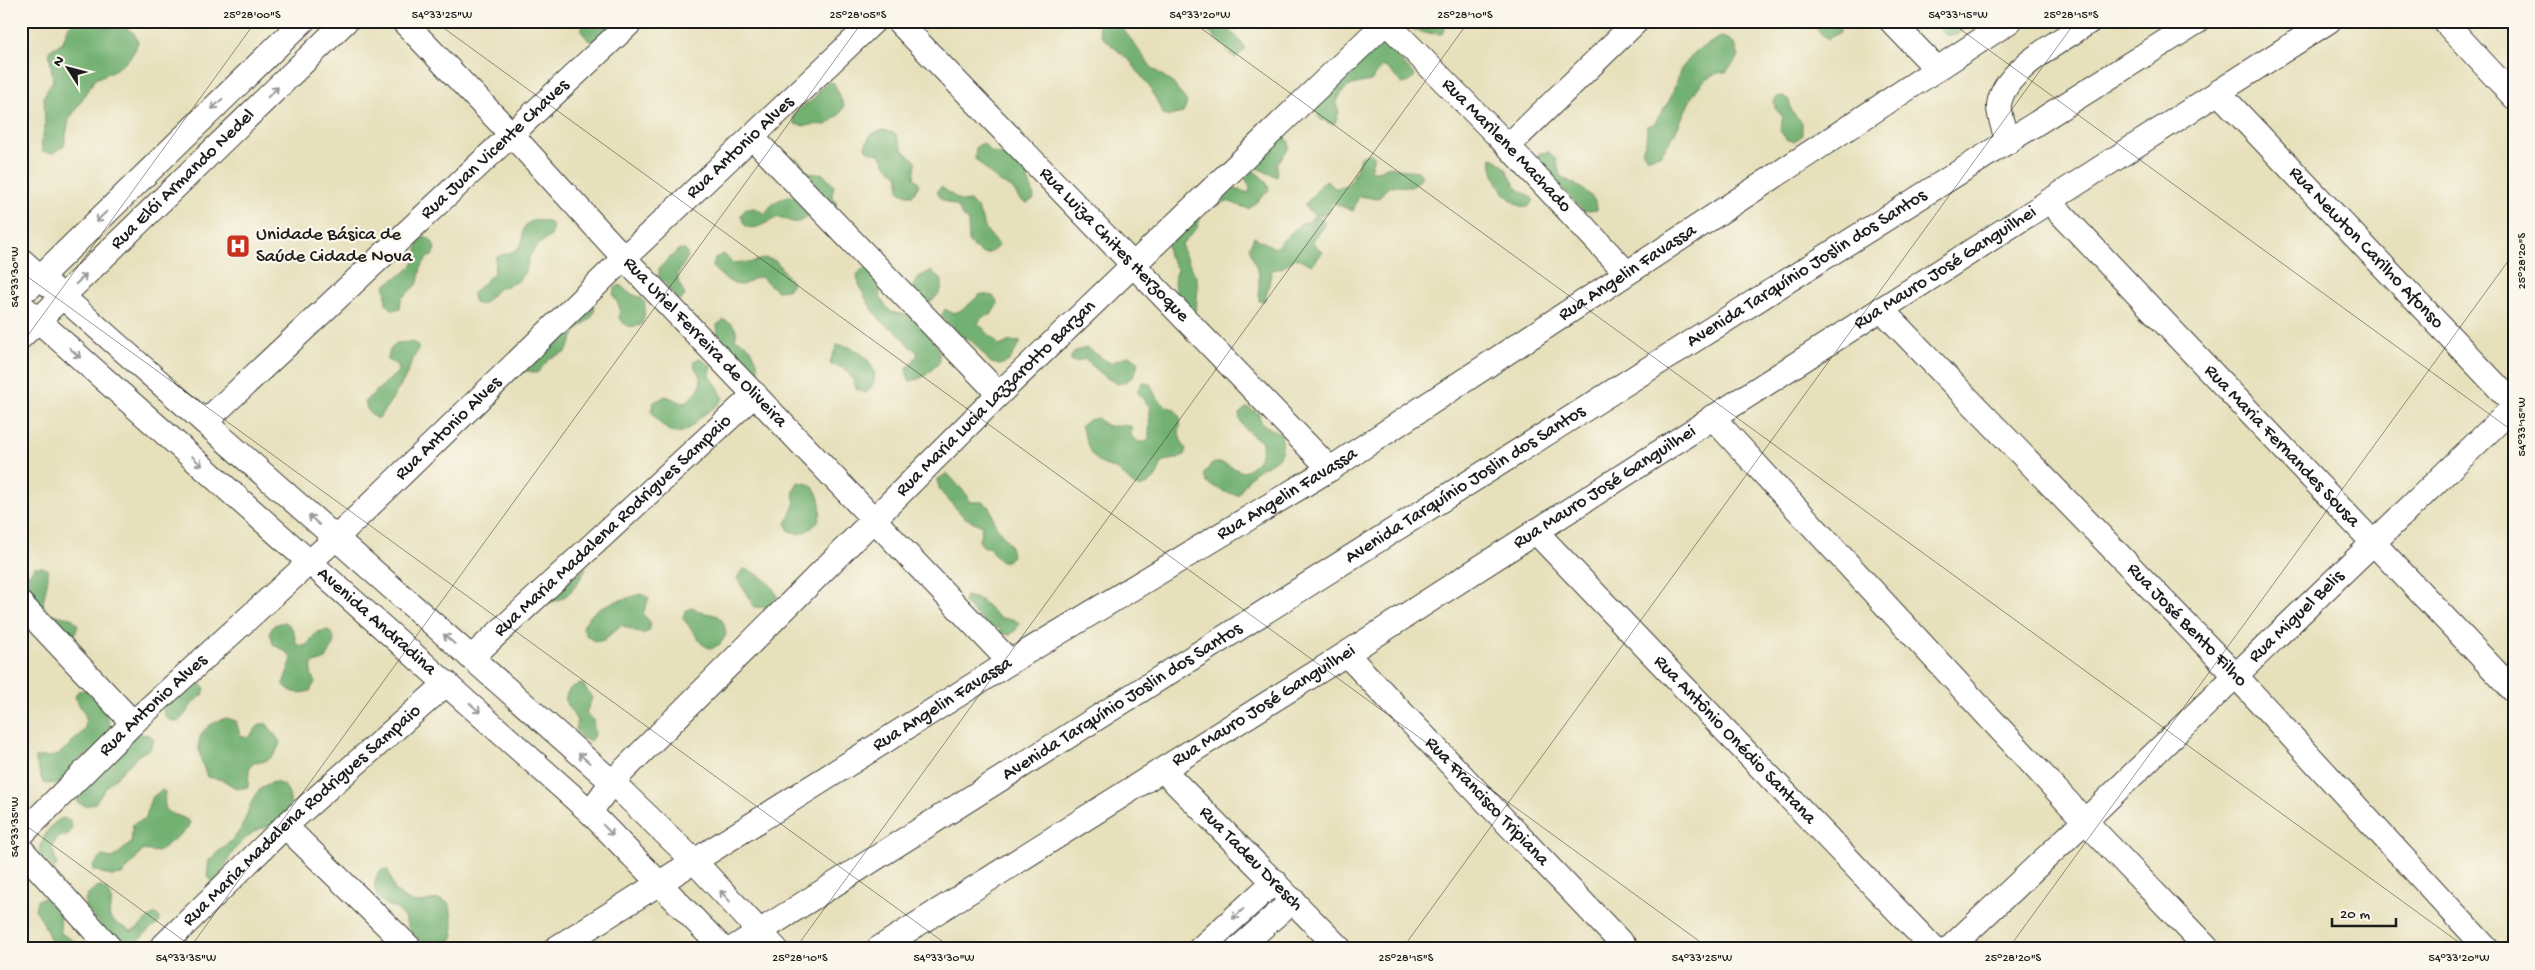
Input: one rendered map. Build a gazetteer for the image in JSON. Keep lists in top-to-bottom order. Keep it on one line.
{"streets":{"street":["Rua Marilene Machado","Rua Antonio Alves","Rua Juan Vicente Chaves","Rua Elói Armando Nedel","Rua Luiza Chites Herzoque","Rua Newton Carilho Afonso","Rua Mauro José Ganguilhei","Avenida Tarquínio Joslin dos Santos","Rua Angelin Favassa","Rua Uriel Ferreira de Oliveira","Rua Maria Lucia Lazzarotto Barzan","Rua Maria Fernandes Sousa","Rua Maria Madalena Rodrigues Sampaio","Rua Miguel Belis","Avenida Andradina","Rua José Bento Filho","Rua Antônio Onédio Santana","Rua Francisco Tripiana","Rua Tadeu Dresch"]},"crossings":[["Rua Marilene Machado","Rua Angelin Favassa"],["Rua Marilene Machado","Rua Maria Lucia Lazzarotto Barzan"],["Rua Antonio Alves","Rua Uriel Ferreira de Oliveira"],["Rua Antonio Alves","Avenida Andradina"],["Rua Juan Vicente Chaves","Rua Uriel Ferreira de Oliveira"],["Rua Elói Armando Nedel","Avenida Andradina"],["Rua Luiza Chites Herzoque","Rua Angelin Favassa"],["Rua Luiza Chites Herzoque","Rua Maria Lucia Lazzarotto Barzan"],["Rua Newton Carilho Afonso","Rua Mauro José Ganguilhei"],["Rua Newton Carilho Afonso","Rua Miguel Belis"],["Rua Mauro José Ganguilhei","Rua Maria Fernandes Sousa"],["Rua Mauro José Ganguilhei","Rua José Bento Filho"],["Rua Mauro José Ganguilhei","Rua Antônio Onédio Santana"],["Rua Mauro José Ganguilhei","Rua Francisco Tripiana"],["Rua Mauro José Ganguilhei","Rua Tadeu Dresch"],["Rua Angelin Favassa","Rua Uriel Ferreira de Oliveira"],["Rua Angelin Favassa","Avenida Andradina"],["Rua Uriel Ferreira de Oliveira","Rua Maria Lucia Lazzarotto Barzan"],["Rua Uriel Ferreira de Oliveira","Rua Maria Madalena Rodrigues Sampaio"],["Rua Maria Lucia Lazzarotto Barzan","Avenida Andradina"],["Rua Maria Fernandes Sousa","Rua Miguel Belis"],["Rua Maria Madalena Rodrigues Sampaio","Avenida Andradina"],["Rua Miguel Belis","Rua José Bento Filho"]],"places":{"hospital":["Unidade Básica de Saúde Cidade Nova"]},"scale_bar":"20 m","north":"top left","coordinates":["25°28'00\"S","54°33'25\"W","25°28'05\"S","54°33'20\"W","25°28'10\"S","54°33'15\"W","25°28'15\"S","25°28'20\"S","54°33'30\"W","54°33'35\"W"]}
